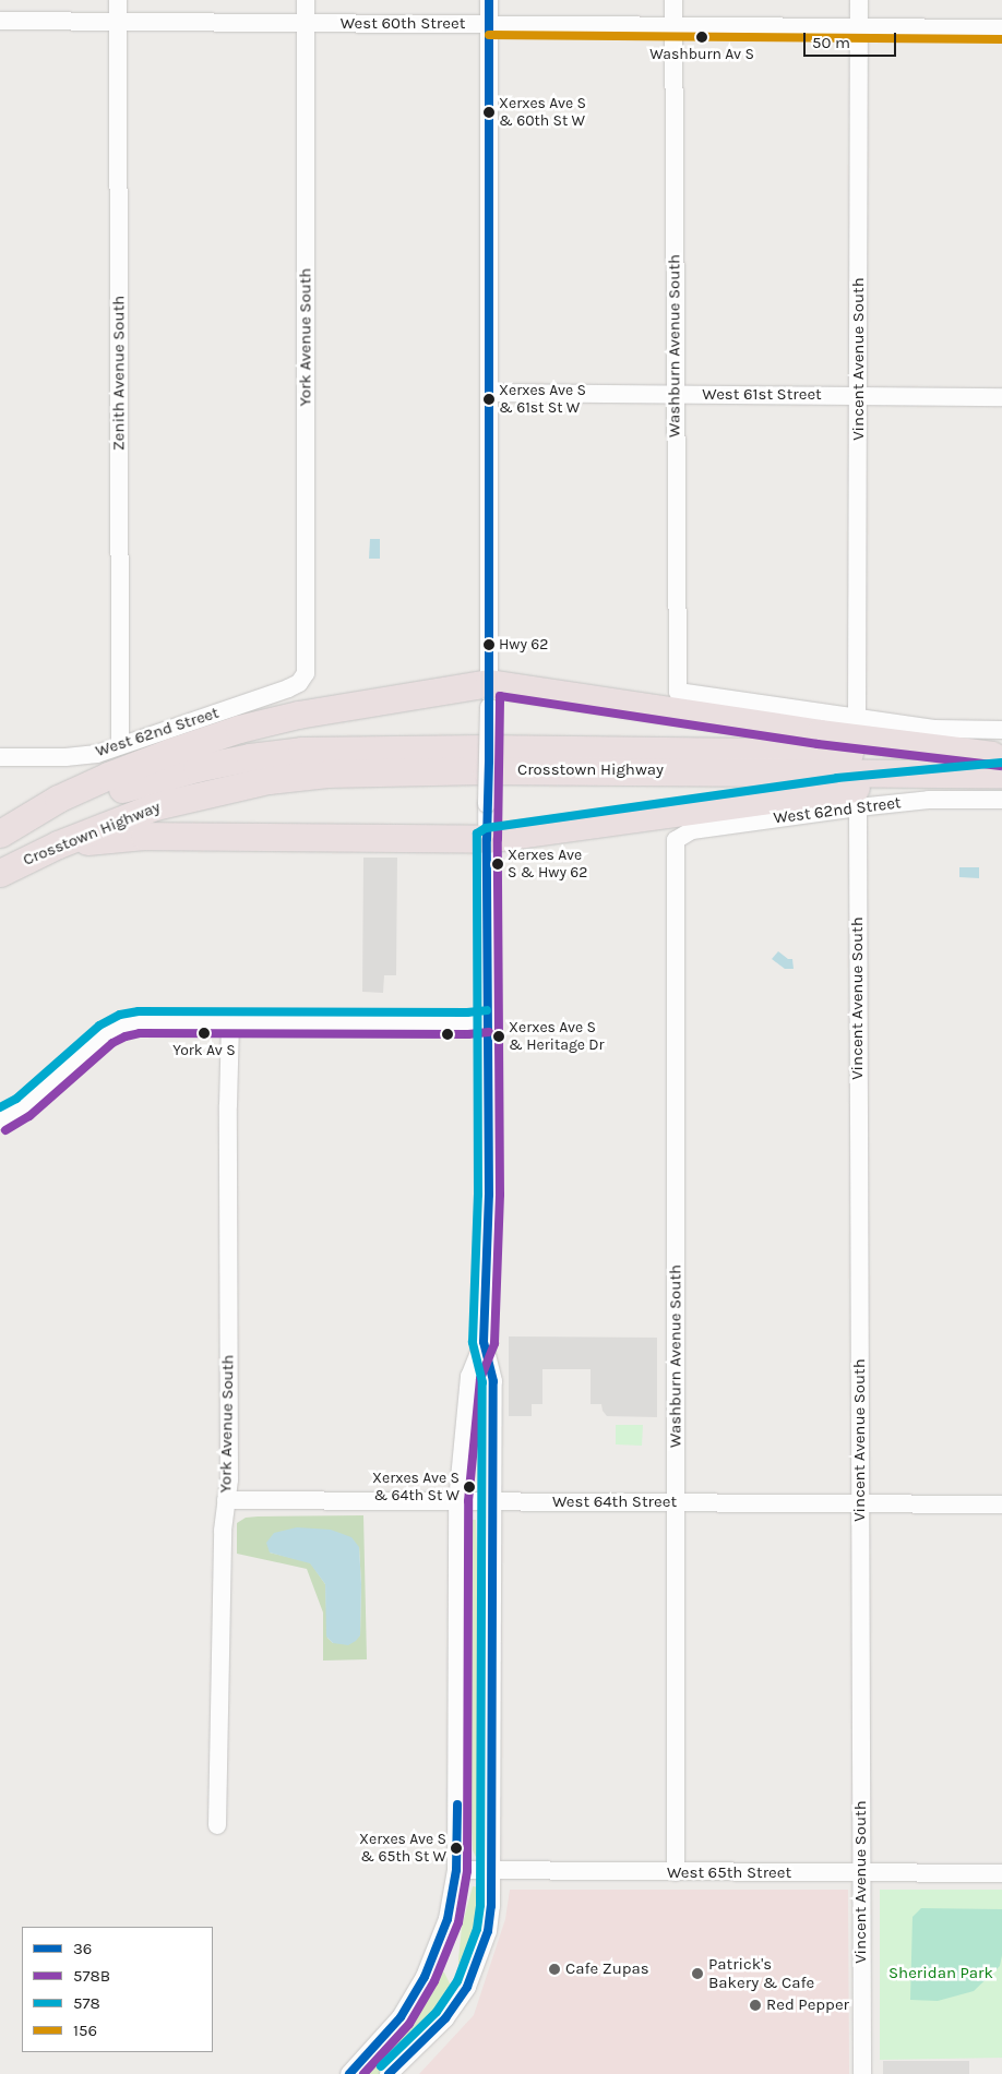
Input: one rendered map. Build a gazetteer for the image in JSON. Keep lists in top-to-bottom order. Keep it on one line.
{"streets":{"highway":["Crosstown Highway"],"street":["West 60th Street","York Avenue South","Washburn Avenue South","Vincent Avenue South","Zenith Avenue South","West 61st Street","West 62nd Street","West 64th Street","West 65th Street"]},"crossings":[["West 60th Street","York Avenue South"],["West 60th Street","Washburn Avenue South"],["West 60th Street","Vincent Avenue South"],["West 60th Street","Zenith Avenue South"],["York Avenue South","West 62nd Street"],["York Avenue South","West 64th Street"],["Washburn Avenue South","Vincent Avenue South"],["Washburn Avenue South","West 61st Street"],["Washburn Avenue South","West 62nd Street"],["Washburn Avenue South","West 64th Street"],["Washburn Avenue South","West 65th Street"],["Vincent Avenue South","West 61st Street"],["Vincent Avenue South","West 62nd Street"],["Vincent Avenue South","West 64th Street"],["Vincent Avenue South","West 65th Street"],["Zenith Avenue South","West 62nd Street"]],"parks":["Sheridan Park"],"places":["Washburn Av S","Xerxes Ave S & 60th St W","Xerxes Ave S & 61st St W","Hwy 62","Xerxes Ave S & Hwy 62","York Av S","Xerxes Ave S & Heritage Dr","Xerxes Ave S & 64th St W","Xerxes Ave S & 65th St W","Cafe Zupas","Patrick's Bakery & Cafe","Red Pepper"],"lines":["transit line 36","transit line 156","transit line 578B","transit line 578"],"legend":["36","578B","578","156"],"scale_bar":"50 m"}
